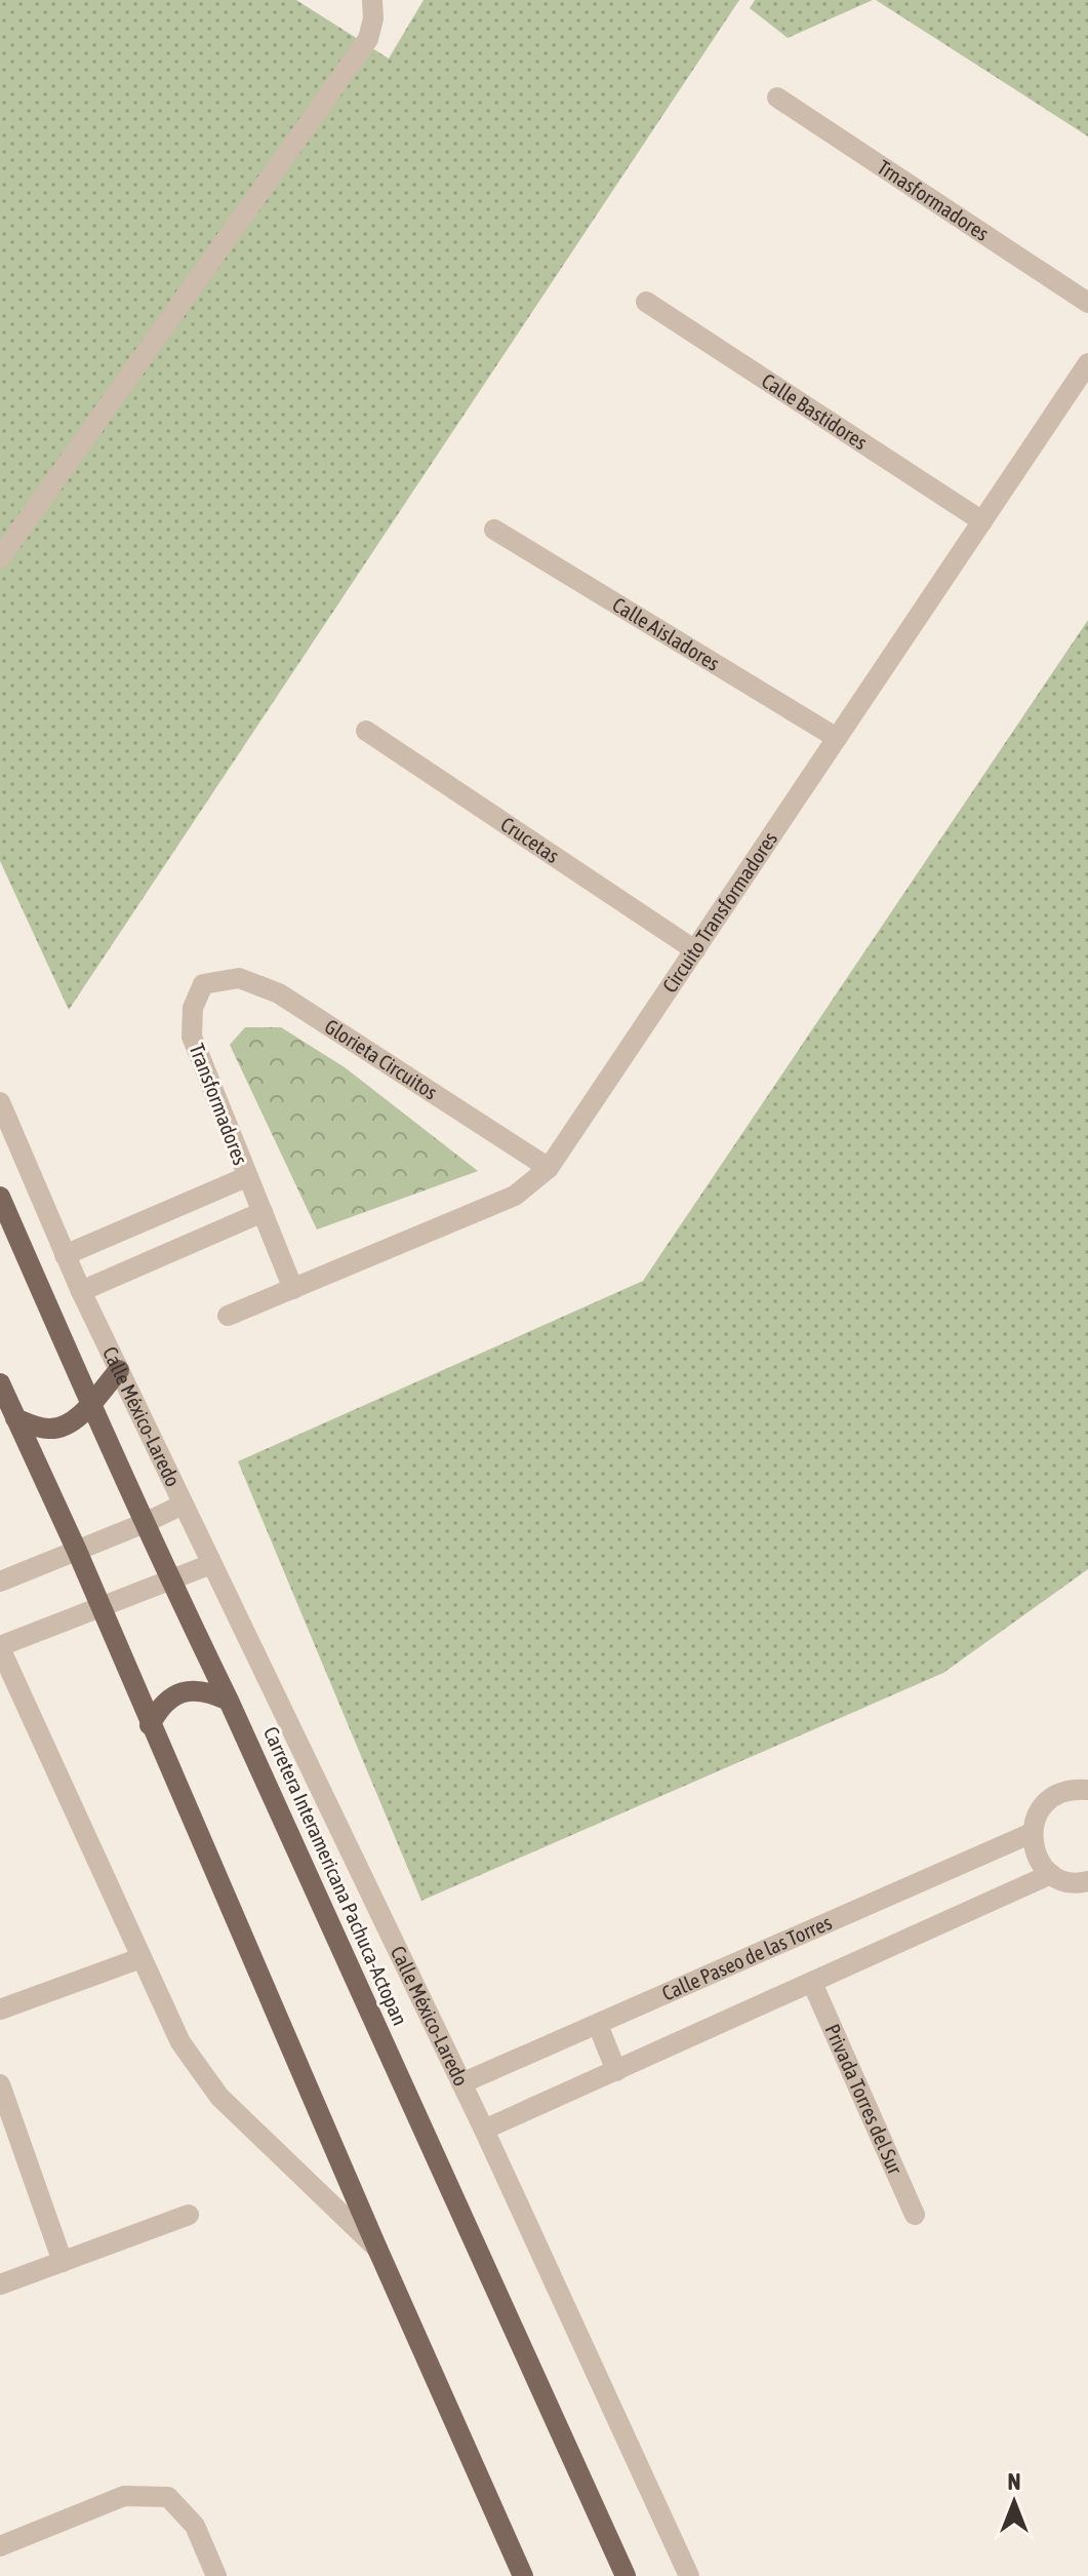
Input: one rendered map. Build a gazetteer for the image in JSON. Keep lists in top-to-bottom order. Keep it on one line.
{"streets":{"main road":["Carretera Interamericana Pachuca-Actopan"],"street":["Trnasformadores","Calle Bastidores","Calle Aisladores","Crucetas","Circuito Transformadores","Glorieta Circuitos","Transformadores","Calle México-Laredo","Calle Paseo de las Torres","Privada Torres del Sur"]},"crossings":[["Calle Bastidores","Circuito Transformadores"],["Calle Aisladores","Circuito Transformadores"],["Crucetas","Circuito Transformadores"],["Circuito Transformadores","Glorieta Circuitos"],["Circuito Transformadores","Transformadores"],["Glorieta Circuitos","Transformadores"],["Transformadores","Calle México-Laredo"],["Calle México-Laredo","Calle Paseo de las Torres"]],"north":"top"}
